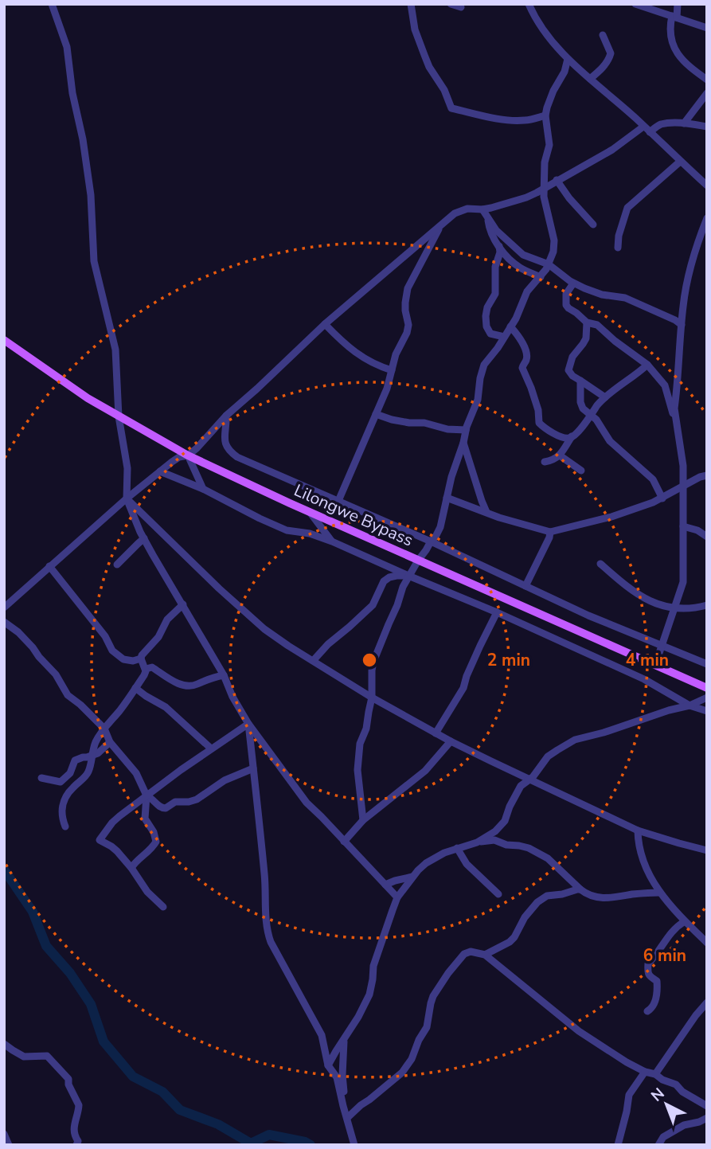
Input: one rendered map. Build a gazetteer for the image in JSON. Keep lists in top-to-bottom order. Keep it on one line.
{"streets":{"main road":["Lilongwe Bypass"]},"north":"top left","rings":["2 min","4 min","6 min"]}
